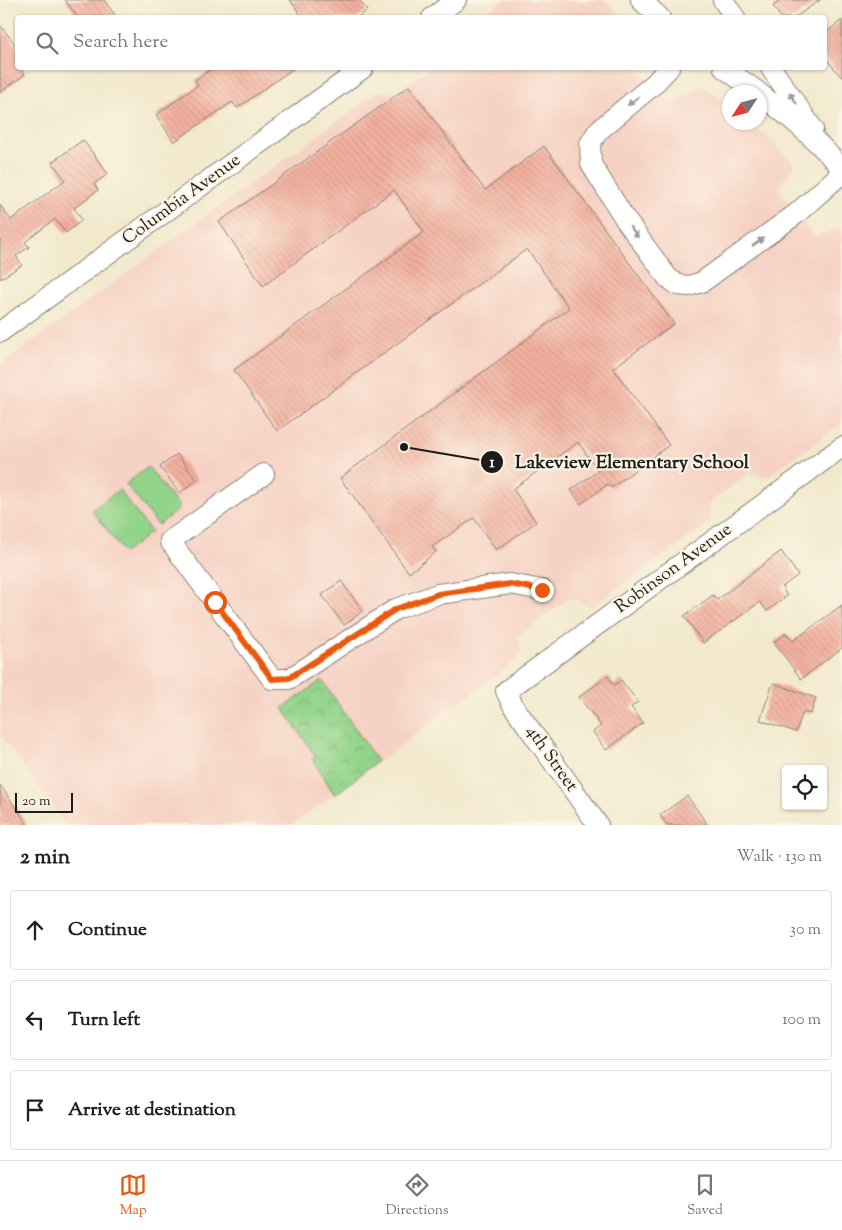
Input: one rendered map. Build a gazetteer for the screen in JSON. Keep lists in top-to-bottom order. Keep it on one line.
{"streets":{"street":["Columbia Avenue","Robinson Avenue","4th Street"]},"crossings":[["Robinson Avenue","4th Street"]],"places":["Lakeview Elementary School"],"scale_bar":"20 m","north":"bottom left","page":{"search":"Search here","scale":"20 m","heading":["2 min","Walk · 130 m"],"list":[["Continue","30 m"],["Turn left","100 m"],"Arrive at destination"],"nav":["Map","Directions","Saved"]}}
